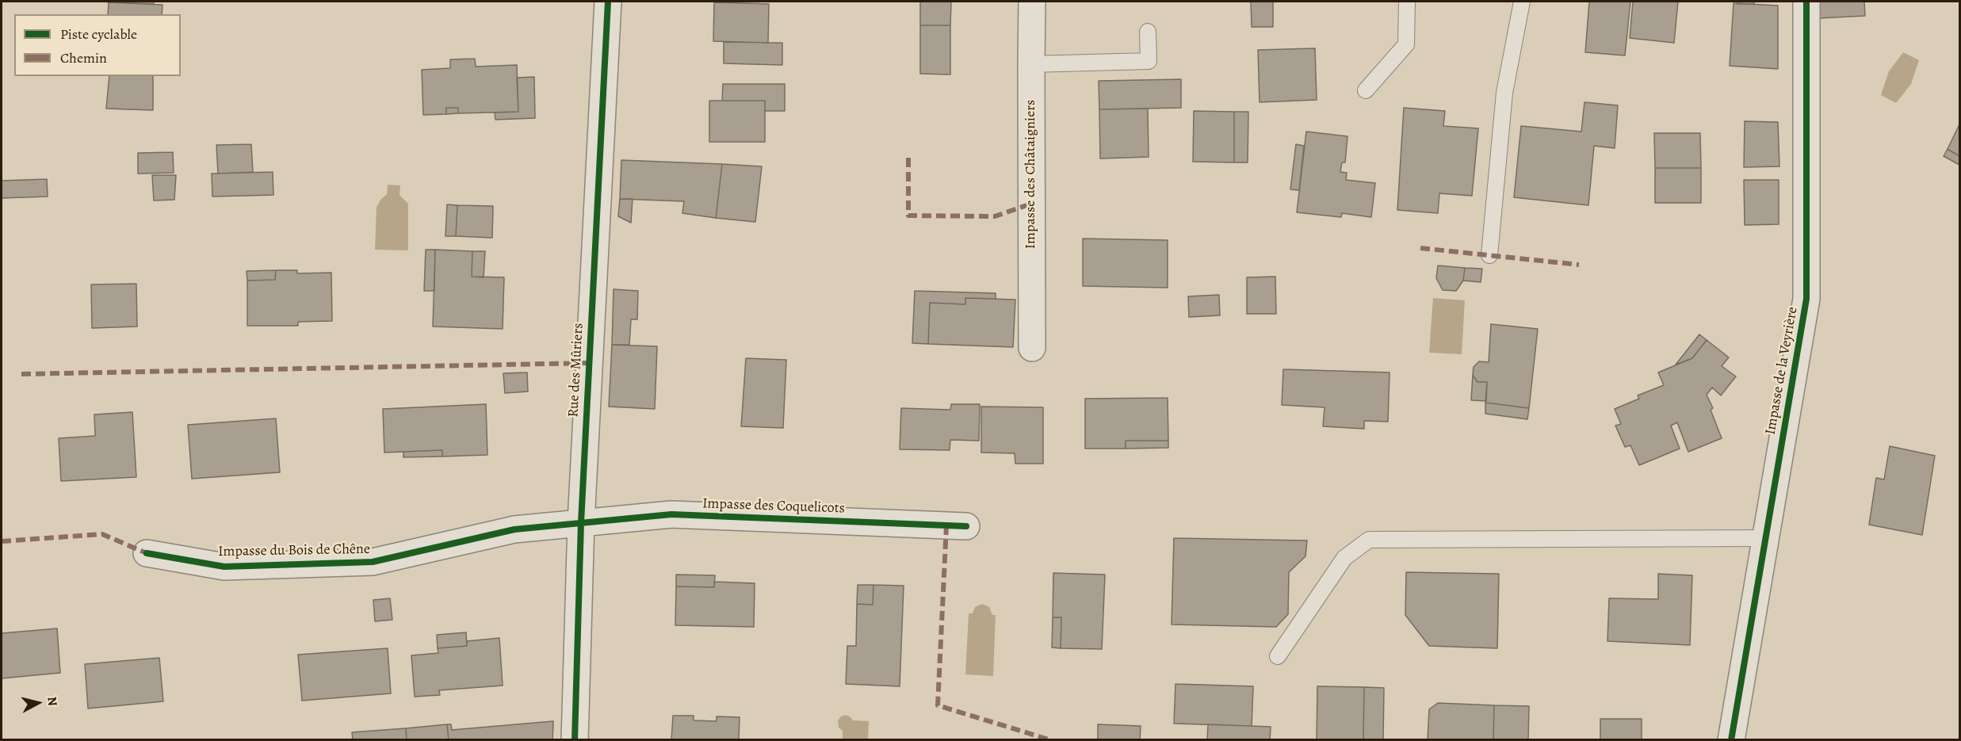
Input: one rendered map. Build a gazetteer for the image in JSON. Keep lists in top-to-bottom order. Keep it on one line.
{"streets":{"street":["Impasse des Châtaigniers","Rue des Mûriers","Impasse de la Veyrière","Impasse des Coquelicots","Impasse du Bois de Chêne"]},"crossings":[["Rue des Mûriers","Impasse des Coquelicots"],["Rue des Mûriers","Impasse du Bois de Chêne"],["Impasse des Coquelicots","Impasse du Bois de Chêne"]],"legend":["Piste cyclable","Chemin"],"north":"right"}
